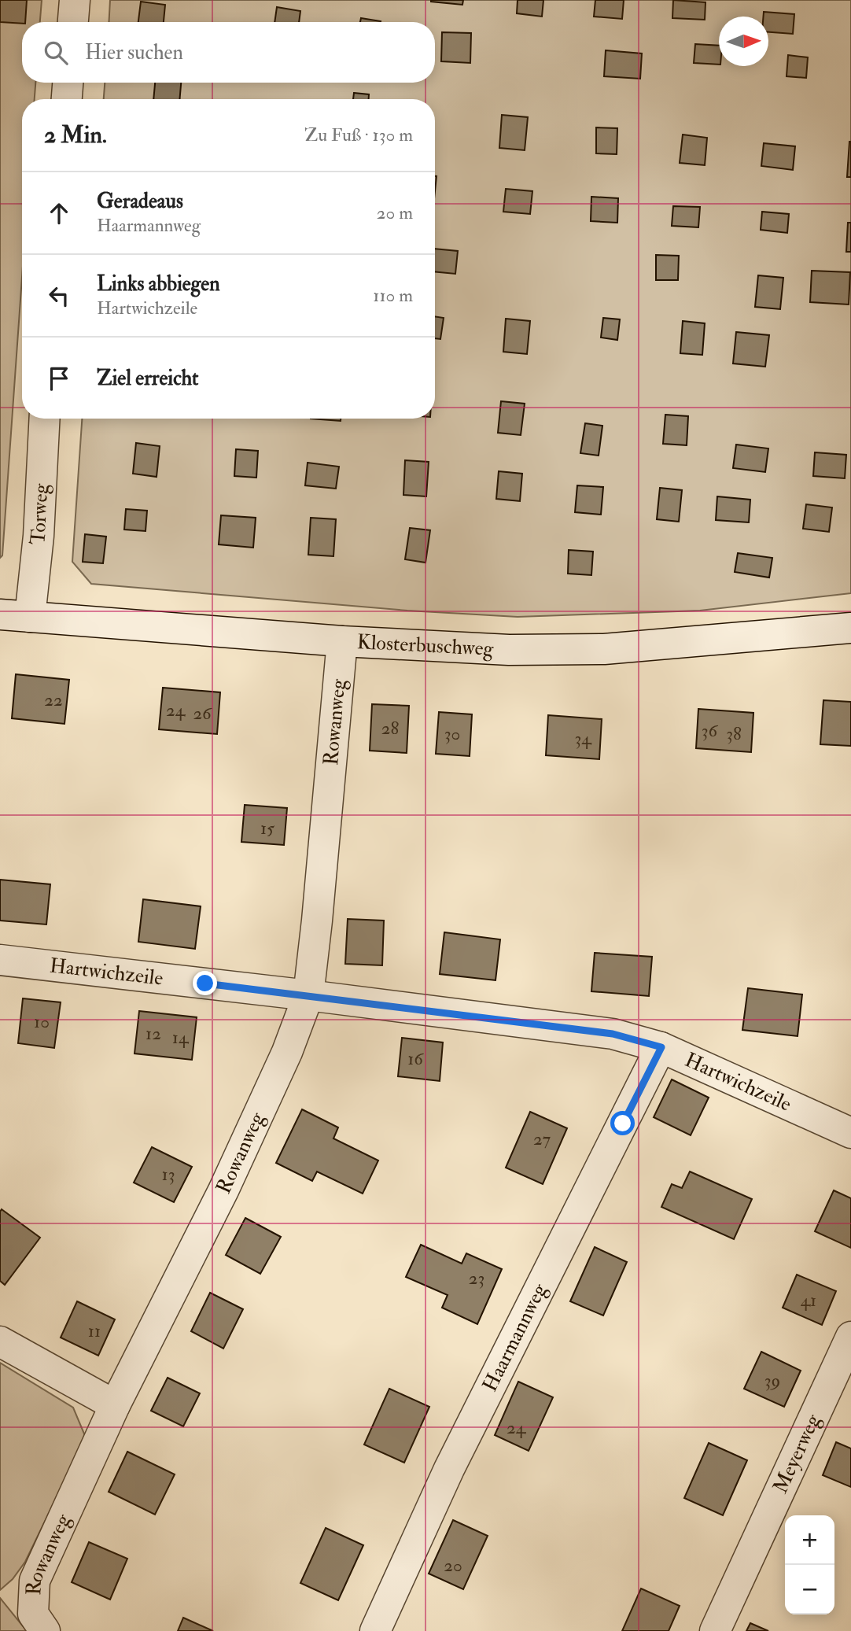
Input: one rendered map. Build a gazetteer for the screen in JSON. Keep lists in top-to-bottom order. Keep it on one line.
{"streets":{"street":["Torweg","Klosterbuschweg","Rowanweg","Hartwichzeile","Haarmannweg","Meyerweg"]},"crossings":[["Torweg","Klosterbuschweg"],["Klosterbuschweg","Rowanweg"],["Rowanweg","Hartwichzeile"],["Hartwichzeile","Haarmannweg"]],"house_numbers":["22","24","26","28","36","30","38","34","15","10","12","14","16","27","13","23","41","11","39","24","20"],"north":"right","page":{"search":"Hier suchen","heading":["2 Min.","Zu Fuß · 130 m"],"list":[["Geradeaus","Haarmannweg","20 m"],["Links abbiegen","Hartwichzeile","110 m"],"Ziel erreicht"],"map_buttons":["+","−"]}}
